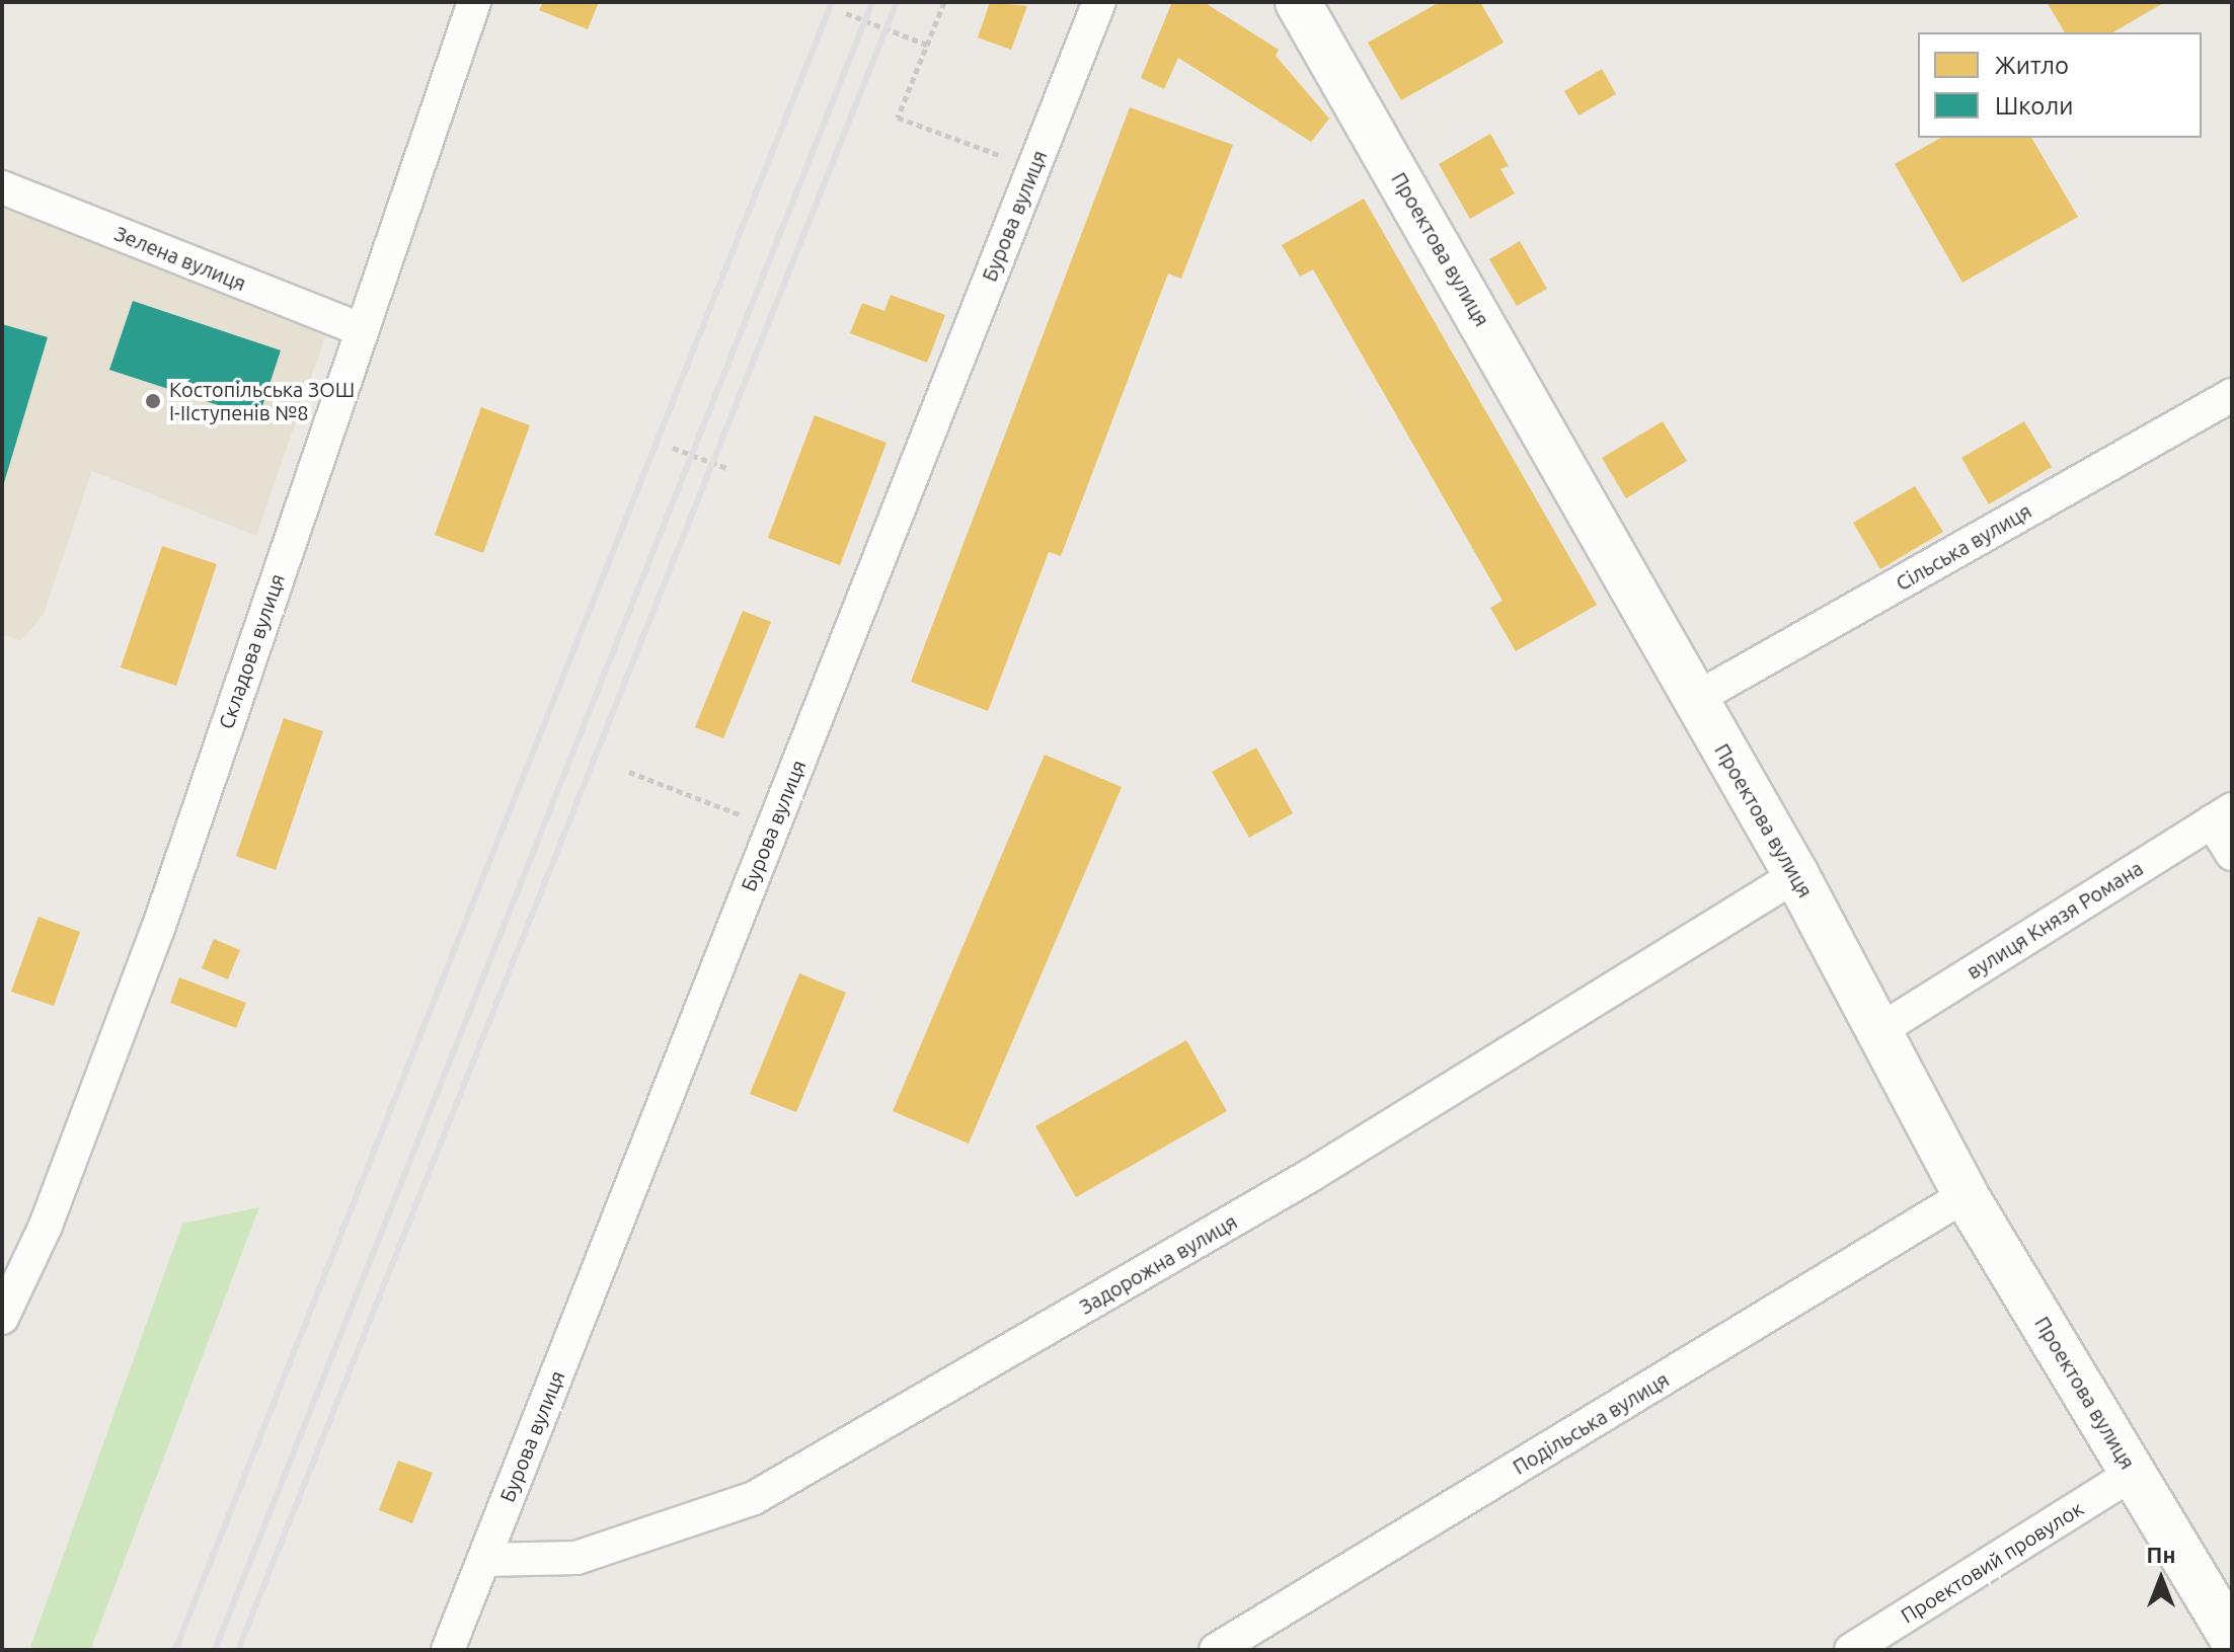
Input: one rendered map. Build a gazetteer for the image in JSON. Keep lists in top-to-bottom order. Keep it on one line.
{"streets":{"main road":["Проектова вулиця"],"street":["Бурова вулиця","Зелена вулиця","Сільська вулиця","Складова вулиця","вулиця Князя Романа","Задорожна вулиця","Подільська вулиця","Проектовий провулок"]},"crossings":[["Бурова вулиця","Задорожна вулиця"],["Проектова вулиця","Сільська вулиця"],["Проектова вулиця","вулиця Князя Романа"],["Проектова вулиця","Задорожна вулиця"],["Проектова вулиця","Подільська вулиця"],["Проектова вулиця","Проектовий провулок"],["Зелена вулиця","Складова вулиця"]],"places":["Костопільська ЗОШ І-ІІступенів №8"],"legend":["Житло","Школи"],"north":"top"}
